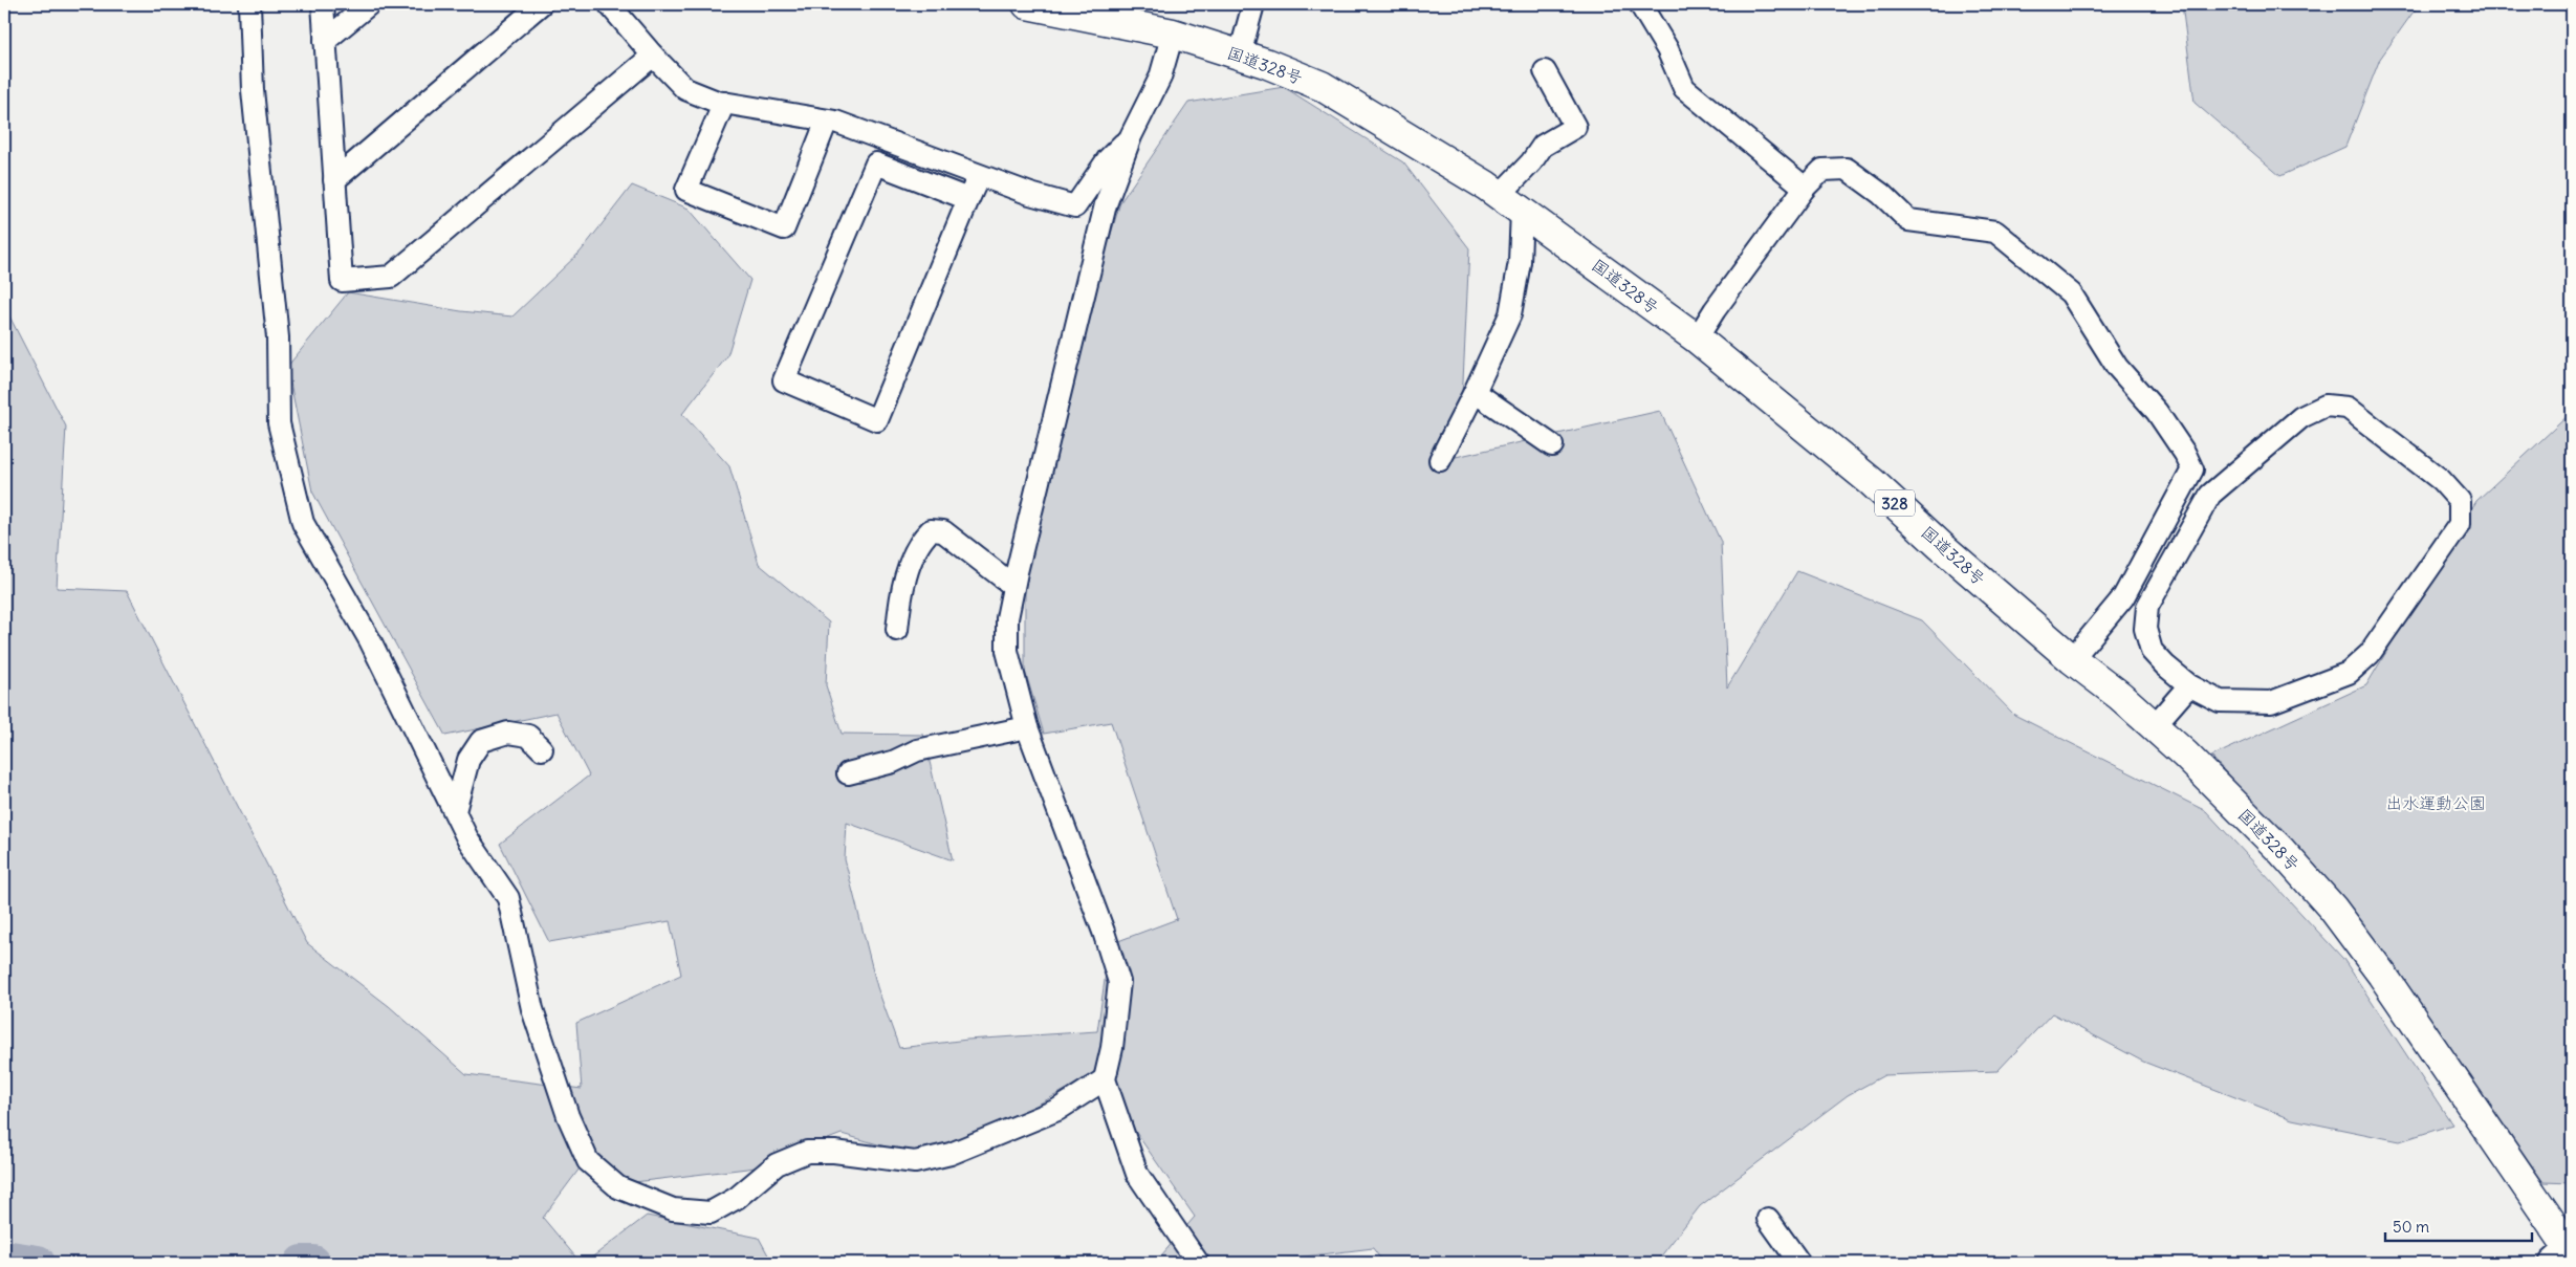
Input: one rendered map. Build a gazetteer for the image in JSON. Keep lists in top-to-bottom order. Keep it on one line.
{"streets":{"highway":["国道328号","328"]},"parks":["出水運動公園"],"scale_bar":"50 m"}
